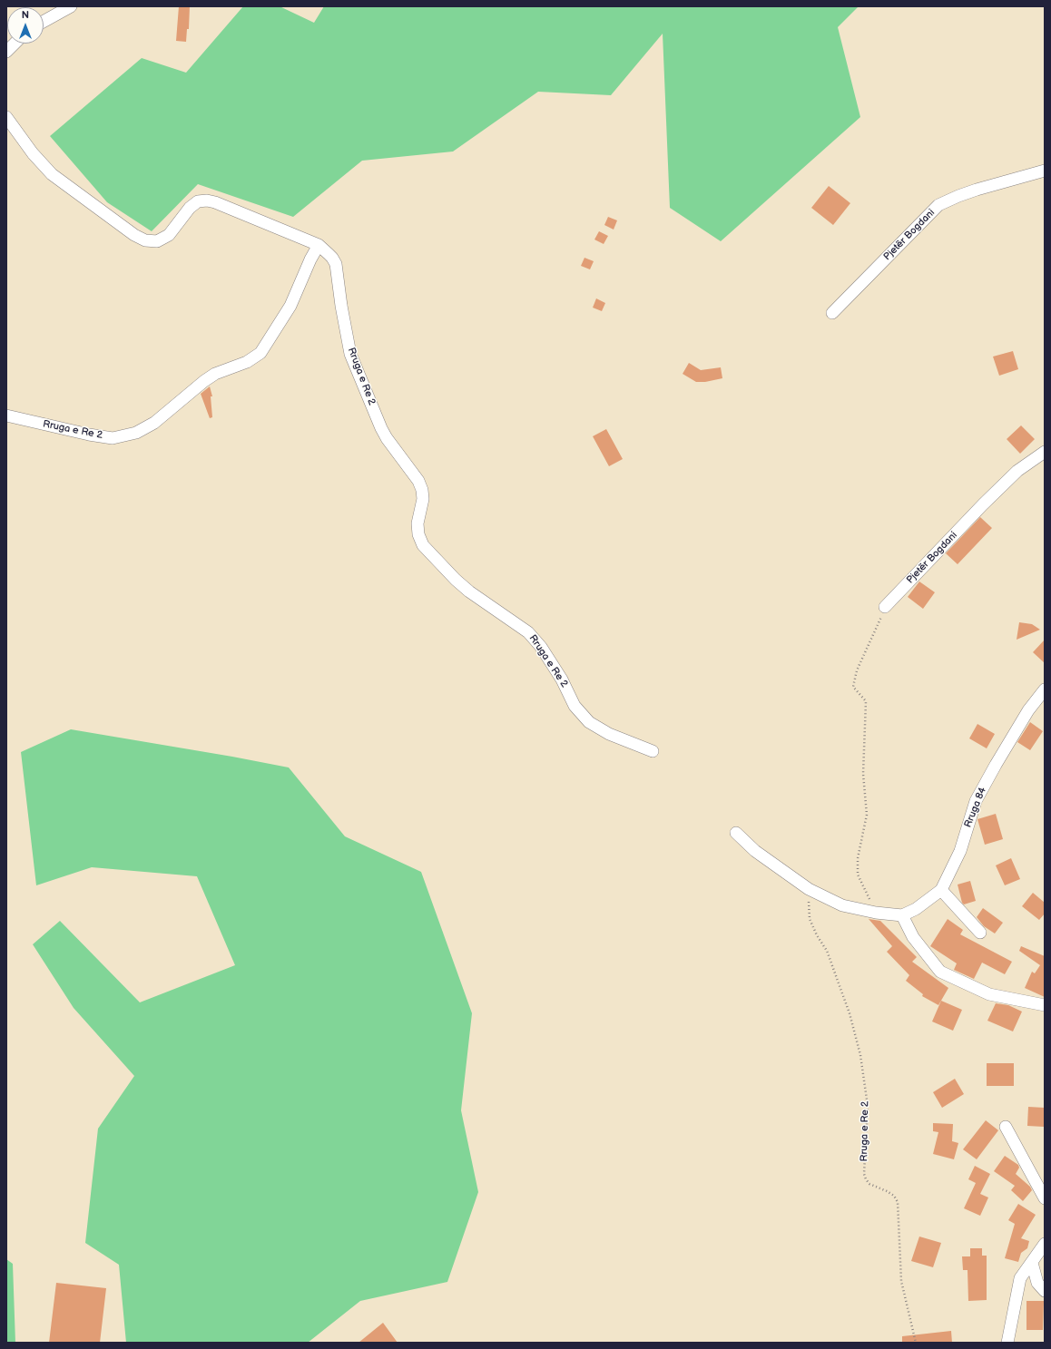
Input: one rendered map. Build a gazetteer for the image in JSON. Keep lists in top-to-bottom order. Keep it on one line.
{"streets":{"street":["Pjetër Bogdani","Rruga e Re 2","Rruga 84"]},"north":"top"}
